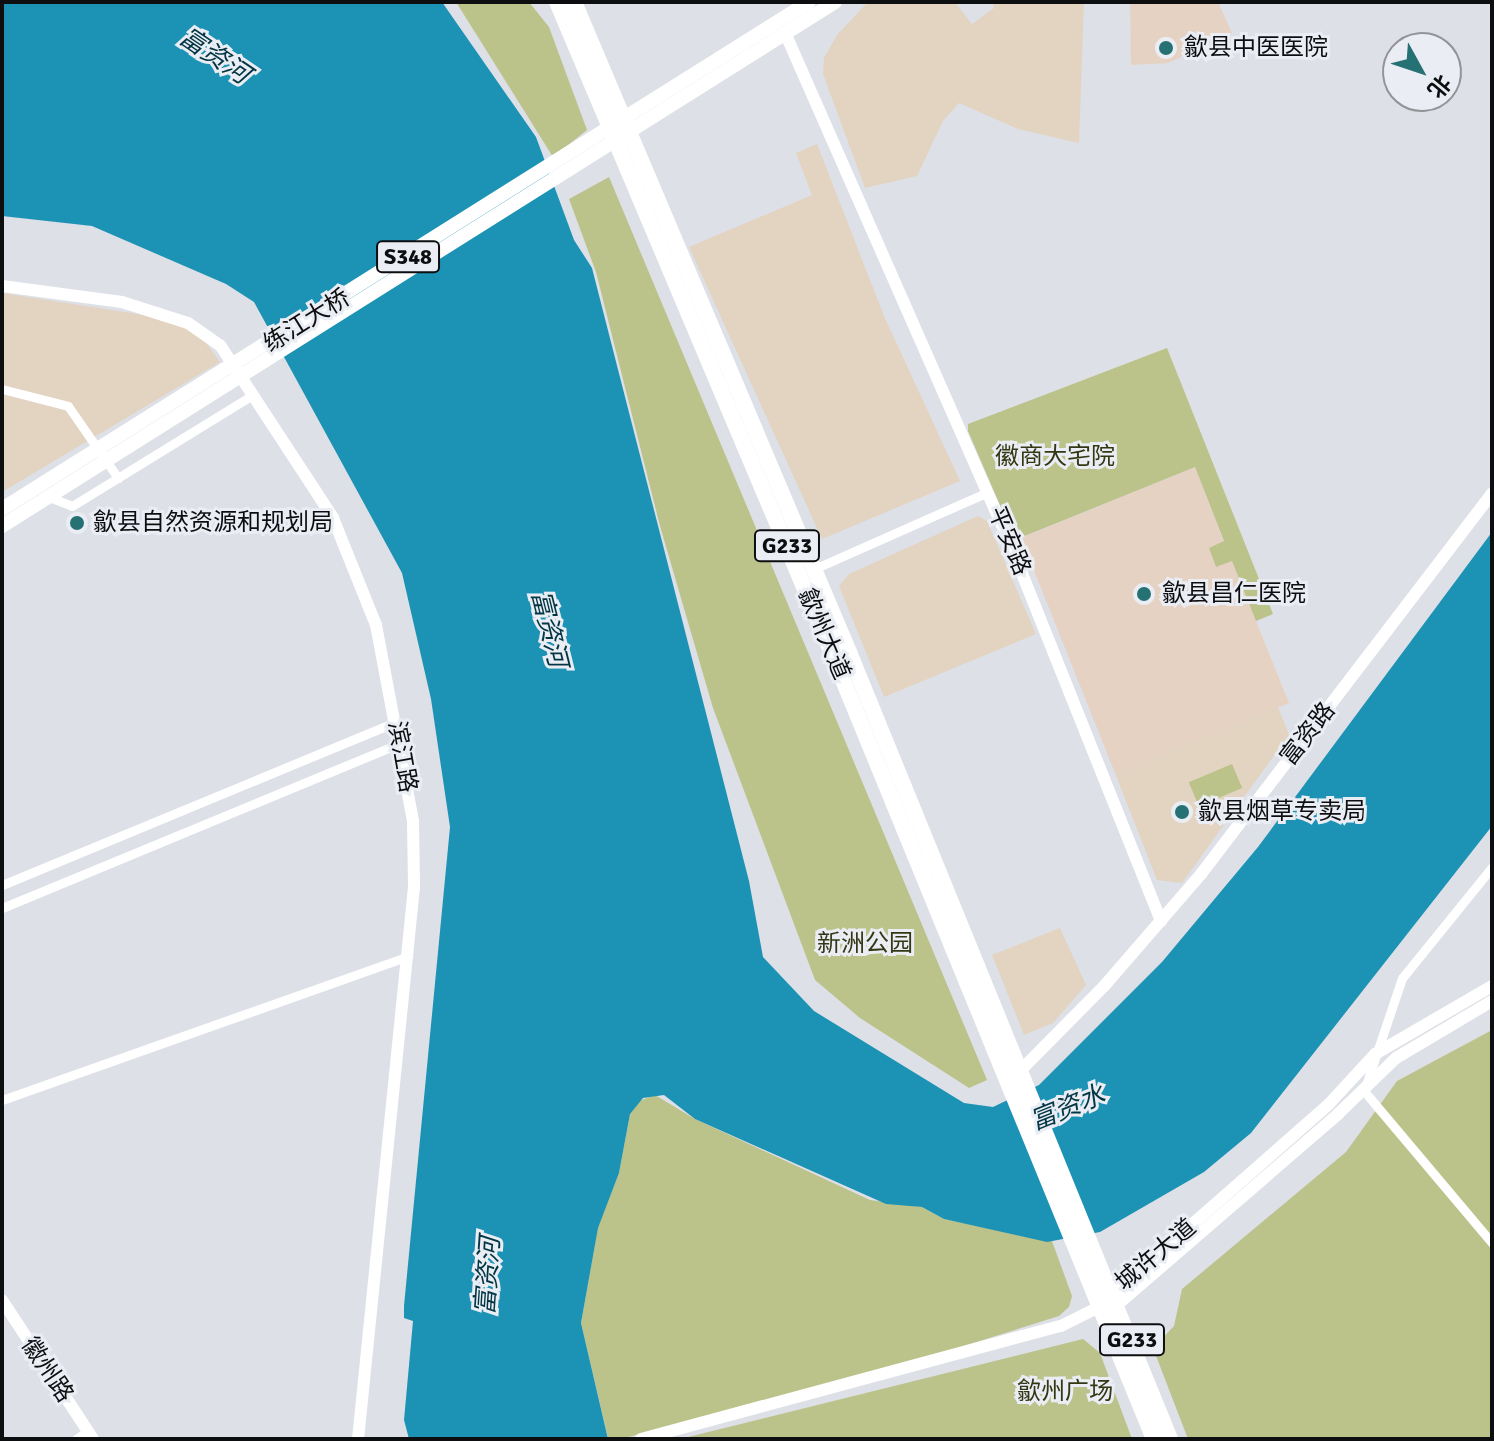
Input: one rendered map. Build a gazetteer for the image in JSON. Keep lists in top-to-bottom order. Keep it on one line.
{"streets":{"highway":["G233","歙州大道"],"main road":["S348","练江大桥"],"street":["平安路","富资路","滨江路","城许大道","徽州路"]},"crossings":[["S348","练江大桥"],["S348","平安路"],["平安路","富资路"],["G233","歙州大道"],["G233","富资路"],["G233","城许大道"],["歙州大道","富资路"]],"water":["富资河","富资水"],"parks":["徽商大宅院","新洲公园","歙州广场"],"places":["歙县中医医院","歙县自然资源和规划局","歙县昌仁医院","歙县烟草专卖局"],"north":"bottom right"}
